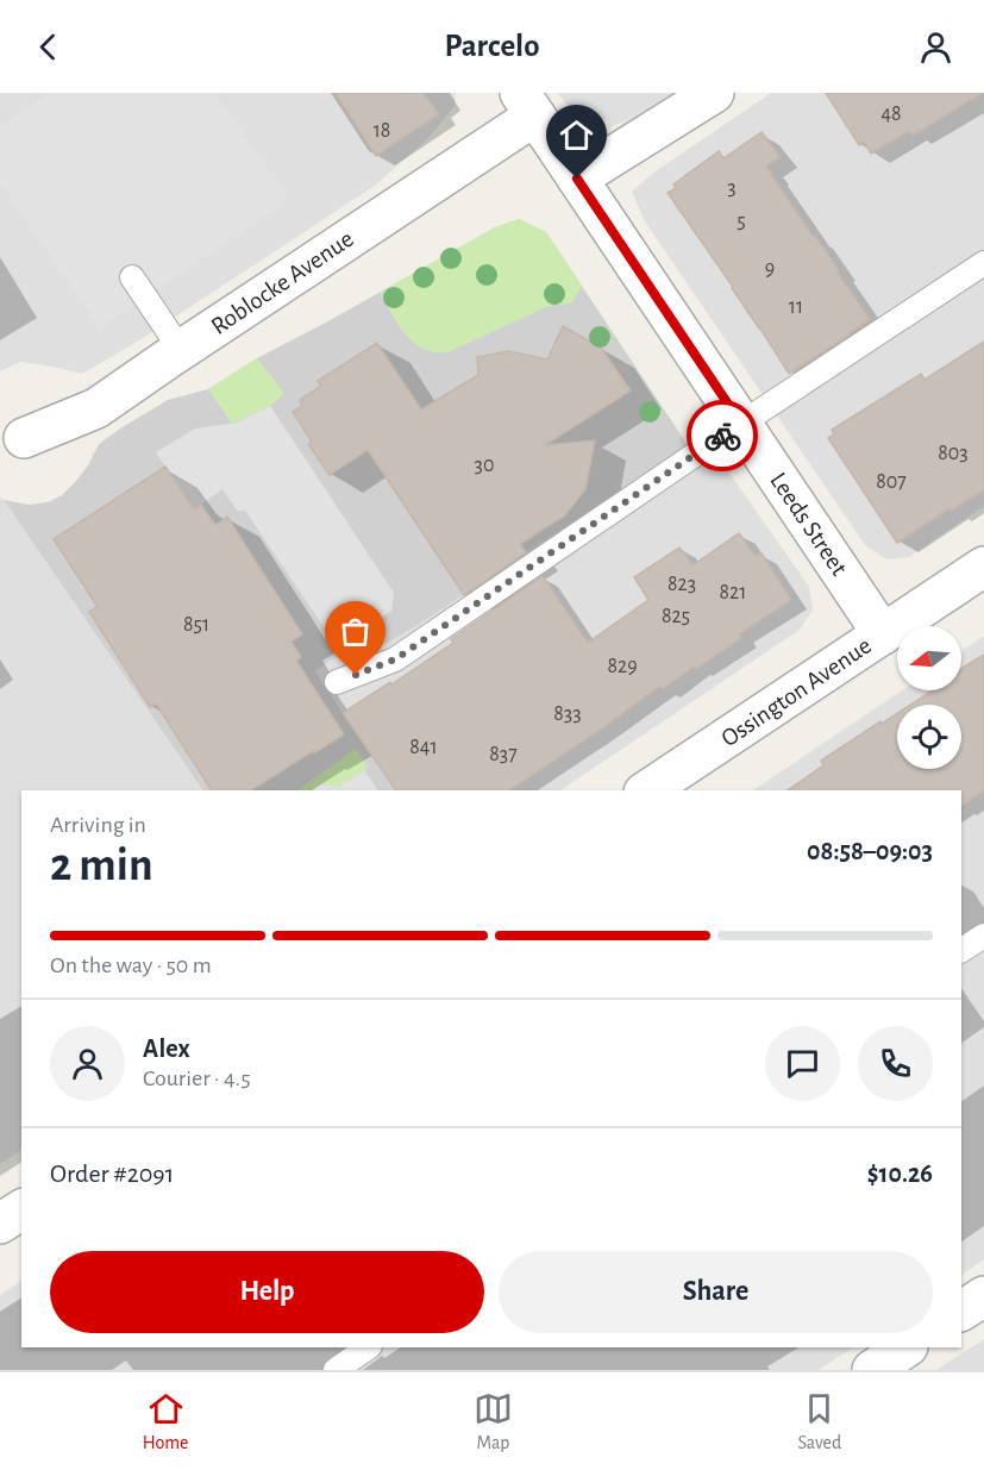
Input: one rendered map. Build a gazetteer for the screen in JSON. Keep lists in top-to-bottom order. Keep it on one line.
{"streets":{"street":["Roblocke Avenue","Leeds Street","Ossington Avenue"]},"crossings":[["Roblocke Avenue","Leeds Street"],["Leeds Street","Ossington Avenue"]],"house_numbers":["48","18","3","5","9","11","803","30","807","823","821","825","851","829","833","841","837"],"north":"left","page":{"header":"Parcelo","heading":["2 min","Arriving in","08:58–09:03"],"panel":["Alex","Courier · 4.5","Order #2091","$10.26"],"bar":"On the way · 50 m","buttons":["Help","Share"],"tabs":["Home","Map","Saved"]}}
